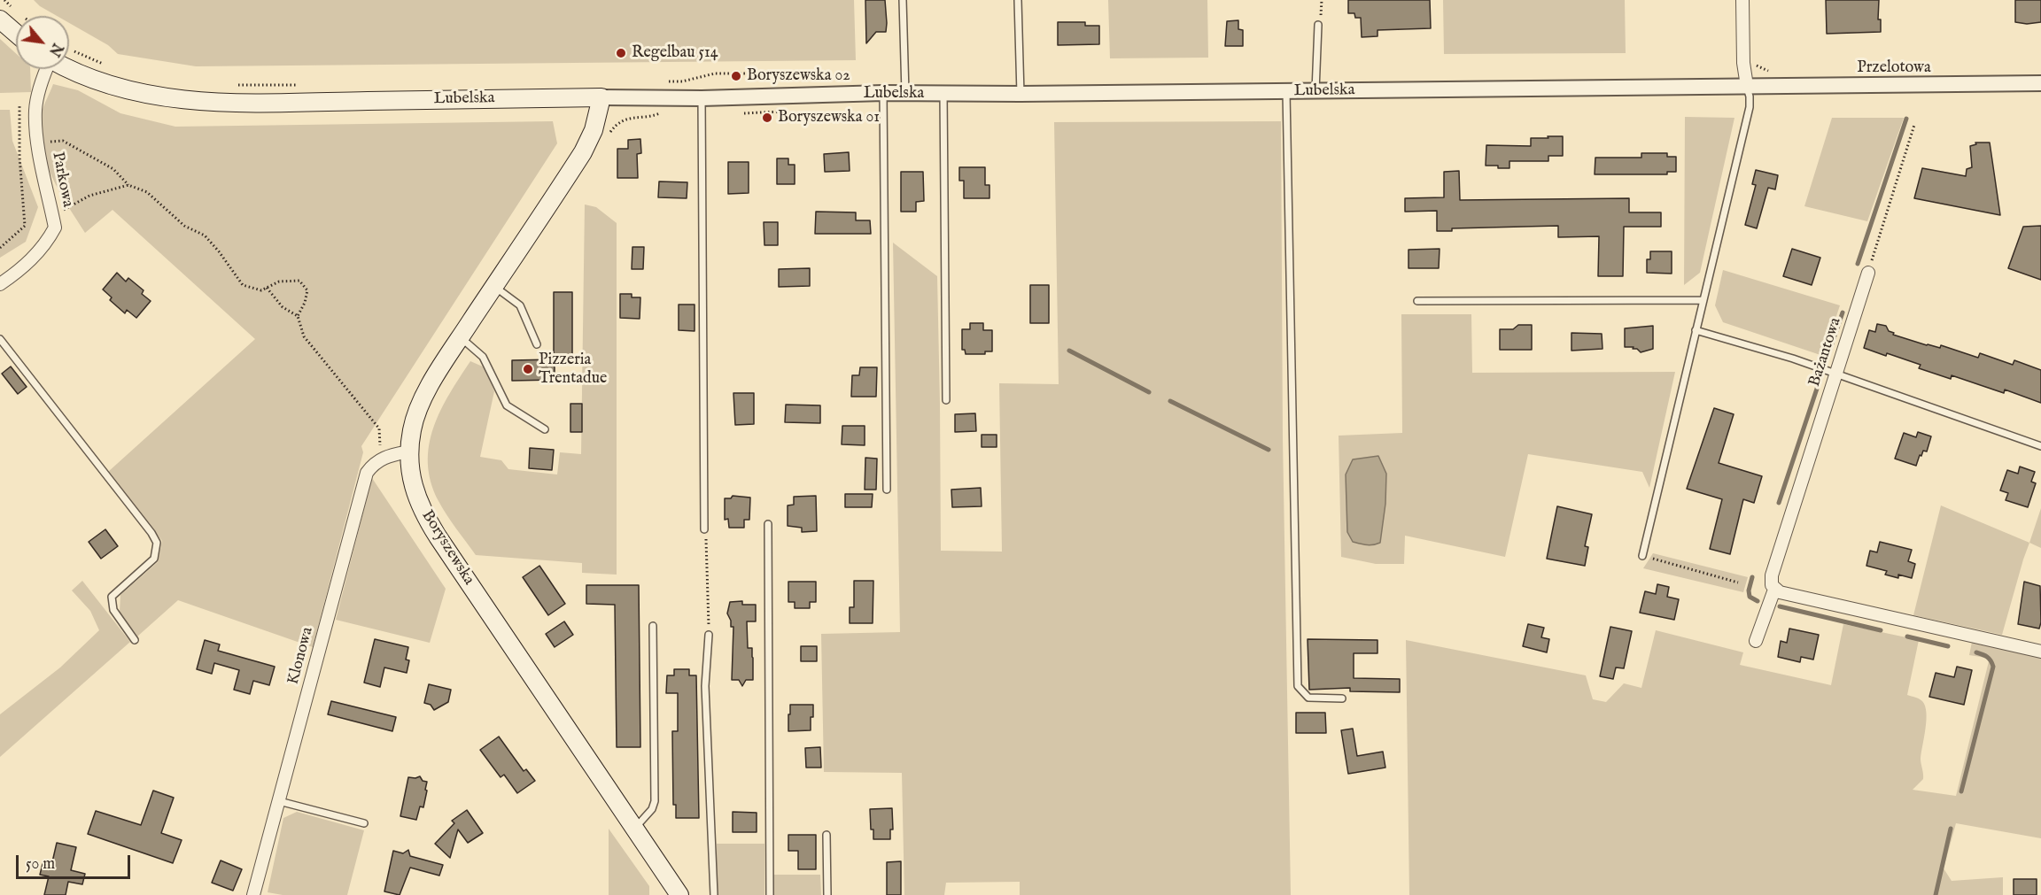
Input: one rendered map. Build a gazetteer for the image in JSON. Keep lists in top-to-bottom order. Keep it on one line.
{"streets":{"main road":["Lubelska","Boryszewska"],"street":["Przelotowa","Parkowa","Bażantowa","Klonowa"]},"crossings":[["Przelotowa","Lubelska"],["Lubelska","Boryszewska"]],"places":["Regelbau 514","Boryszewska 02","Boryszewska 01","Pizzeria Trentadue"],"scale_bar":"50 m","north":"bottom right"}
